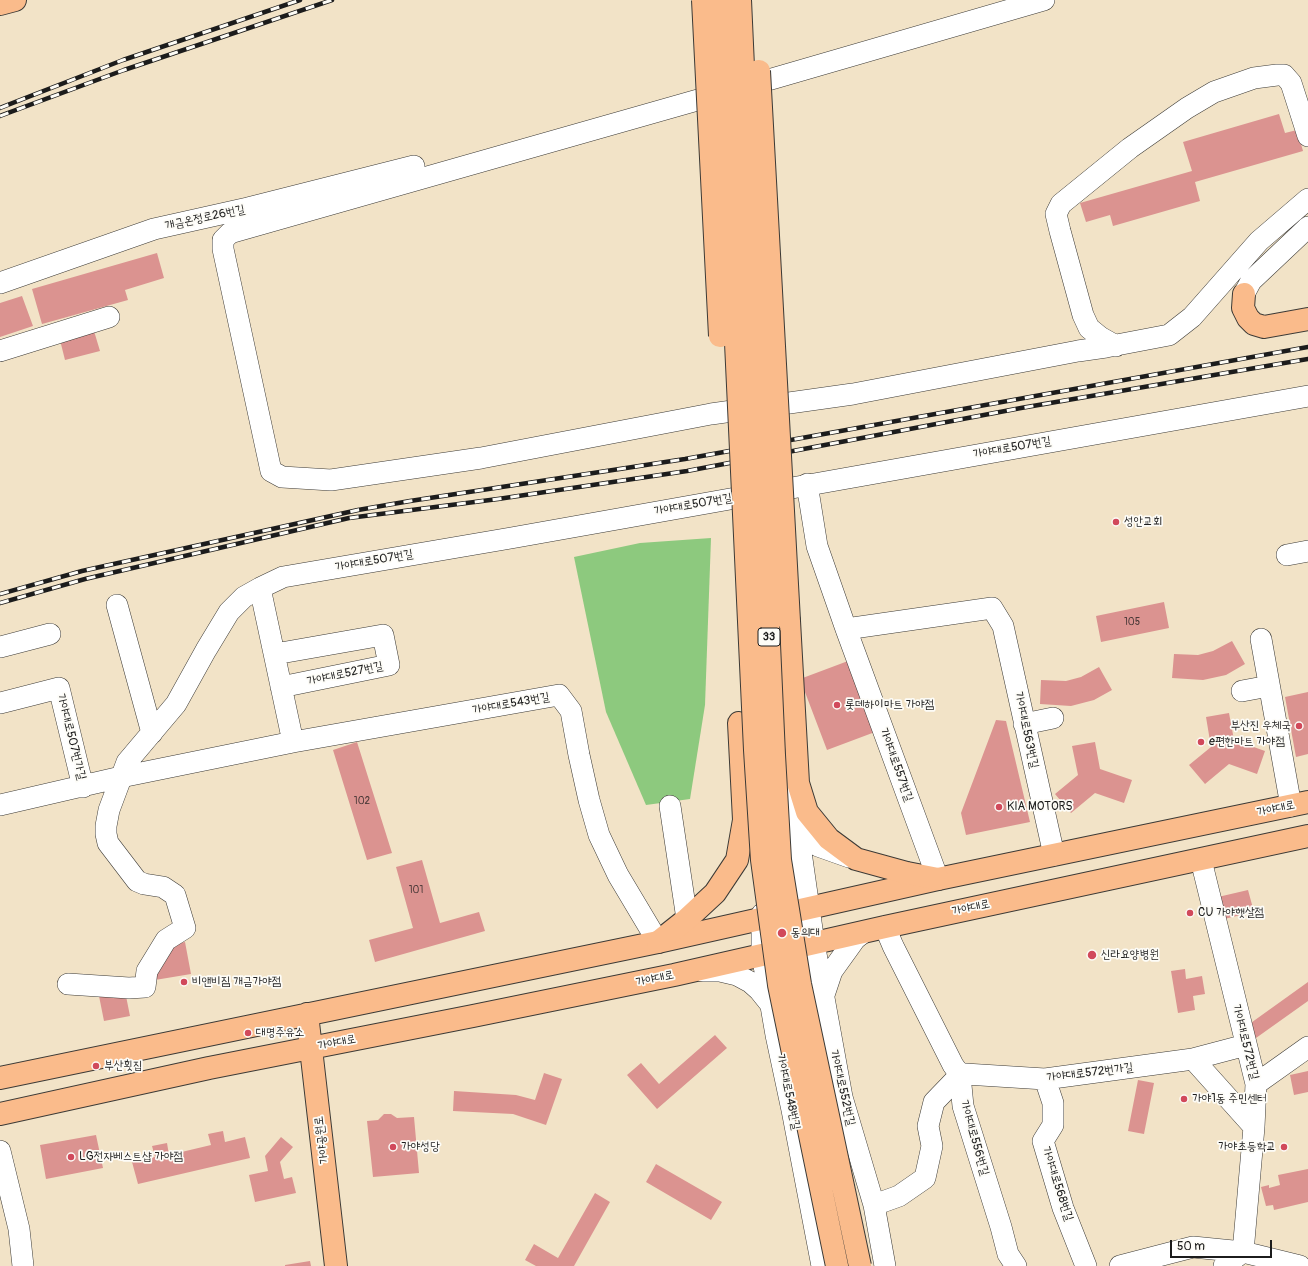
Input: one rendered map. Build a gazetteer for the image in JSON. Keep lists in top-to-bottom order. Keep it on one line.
{"streets":{"main road":["33","가야대로","가야공원로"],"street":["개금온정로26번길","가야대로507번길","가야대로527번길","가야대로543번길","가야대로563번길","가야대로507번가길","가야대로557번길","가야대로572번길","가야대로572번가길","가야대로552번길","가야대로548번길","가야대로556번길","가야대로568번길"]},"crossings":[["가야대로507번길","가야대로557번길"],["가야대로543번길","가야대로"],["가야대로563번길","가야대로557번길"],["가야대로563번길","가야대로"],["가야대로557번길","가야대로"],["가야대로","가야대로572번길"],["가야대로","가야대로552번길"],["가야대로","가야대로548번길"],["가야대로","가야대로556번길"],["가야대로","가야공원로"],["가야대로572번길","가야대로572번가길"],["가야대로572번가길","가야대로556번길"],["가야대로572번가길","가야대로568번길"]],"places":["성안교회","롯데하이마트 가야점","부산진 우체국","e편한마트 가야점","KIA MOTORS","CU 가야햇살점","동의대","신라요양병원","비앤비짐 개금가야점","대명주유소","부산횟집","가야1동 주민센터","가야성당","가야초등학교","LG전자베스트샵 가야점"],"house_numbers":["105","102","101"],"scale_bar":"50 m"}
